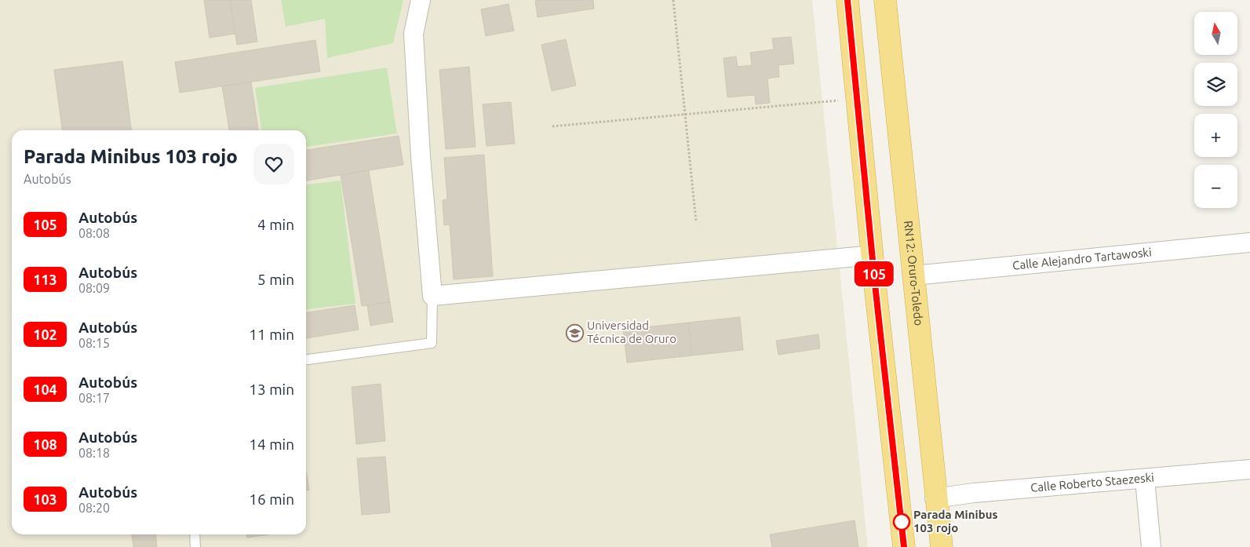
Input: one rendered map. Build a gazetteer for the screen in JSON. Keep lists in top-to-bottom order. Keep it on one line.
{"streets":{"highway":["RN12: Oruro-Toledo"],"street":["Calle Alejandro Tartawoski","Calle Roberto Staezeski"]},"crossings":[["Calle Alejandro Tartawoski","RN12: Oruro-Toledo"],["RN12: Oruro-Toledo","Calle Roberto Staezeski"]],"places":{"school or university":["Universidad Técnica de Oruro"],"other":["Parada Minibus 103 rojo"]},"lines":["bus line 105"],"north":"top","page":{"on_map":"105","map_buttons":["+","−"],"heading":["Parada Minibus 103 rojo","Autobús"],"list":[{"mark":"105","name":"Autobús","note":"08:08","value":"4 min"},{"mark":"113","name":"Autobús","note":"08:09","value":"5 min"},{"mark":"102","name":"Autobús","note":"08:15","value":"11 min"},{"mark":"104","name":"Autobús","note":"08:17","value":"13 min"},{"mark":"108","name":"Autobús","note":"08:18","value":"14 min"},{"mark":"103","name":"Autobús","note":"08:20","value":"16 min"}]}}
